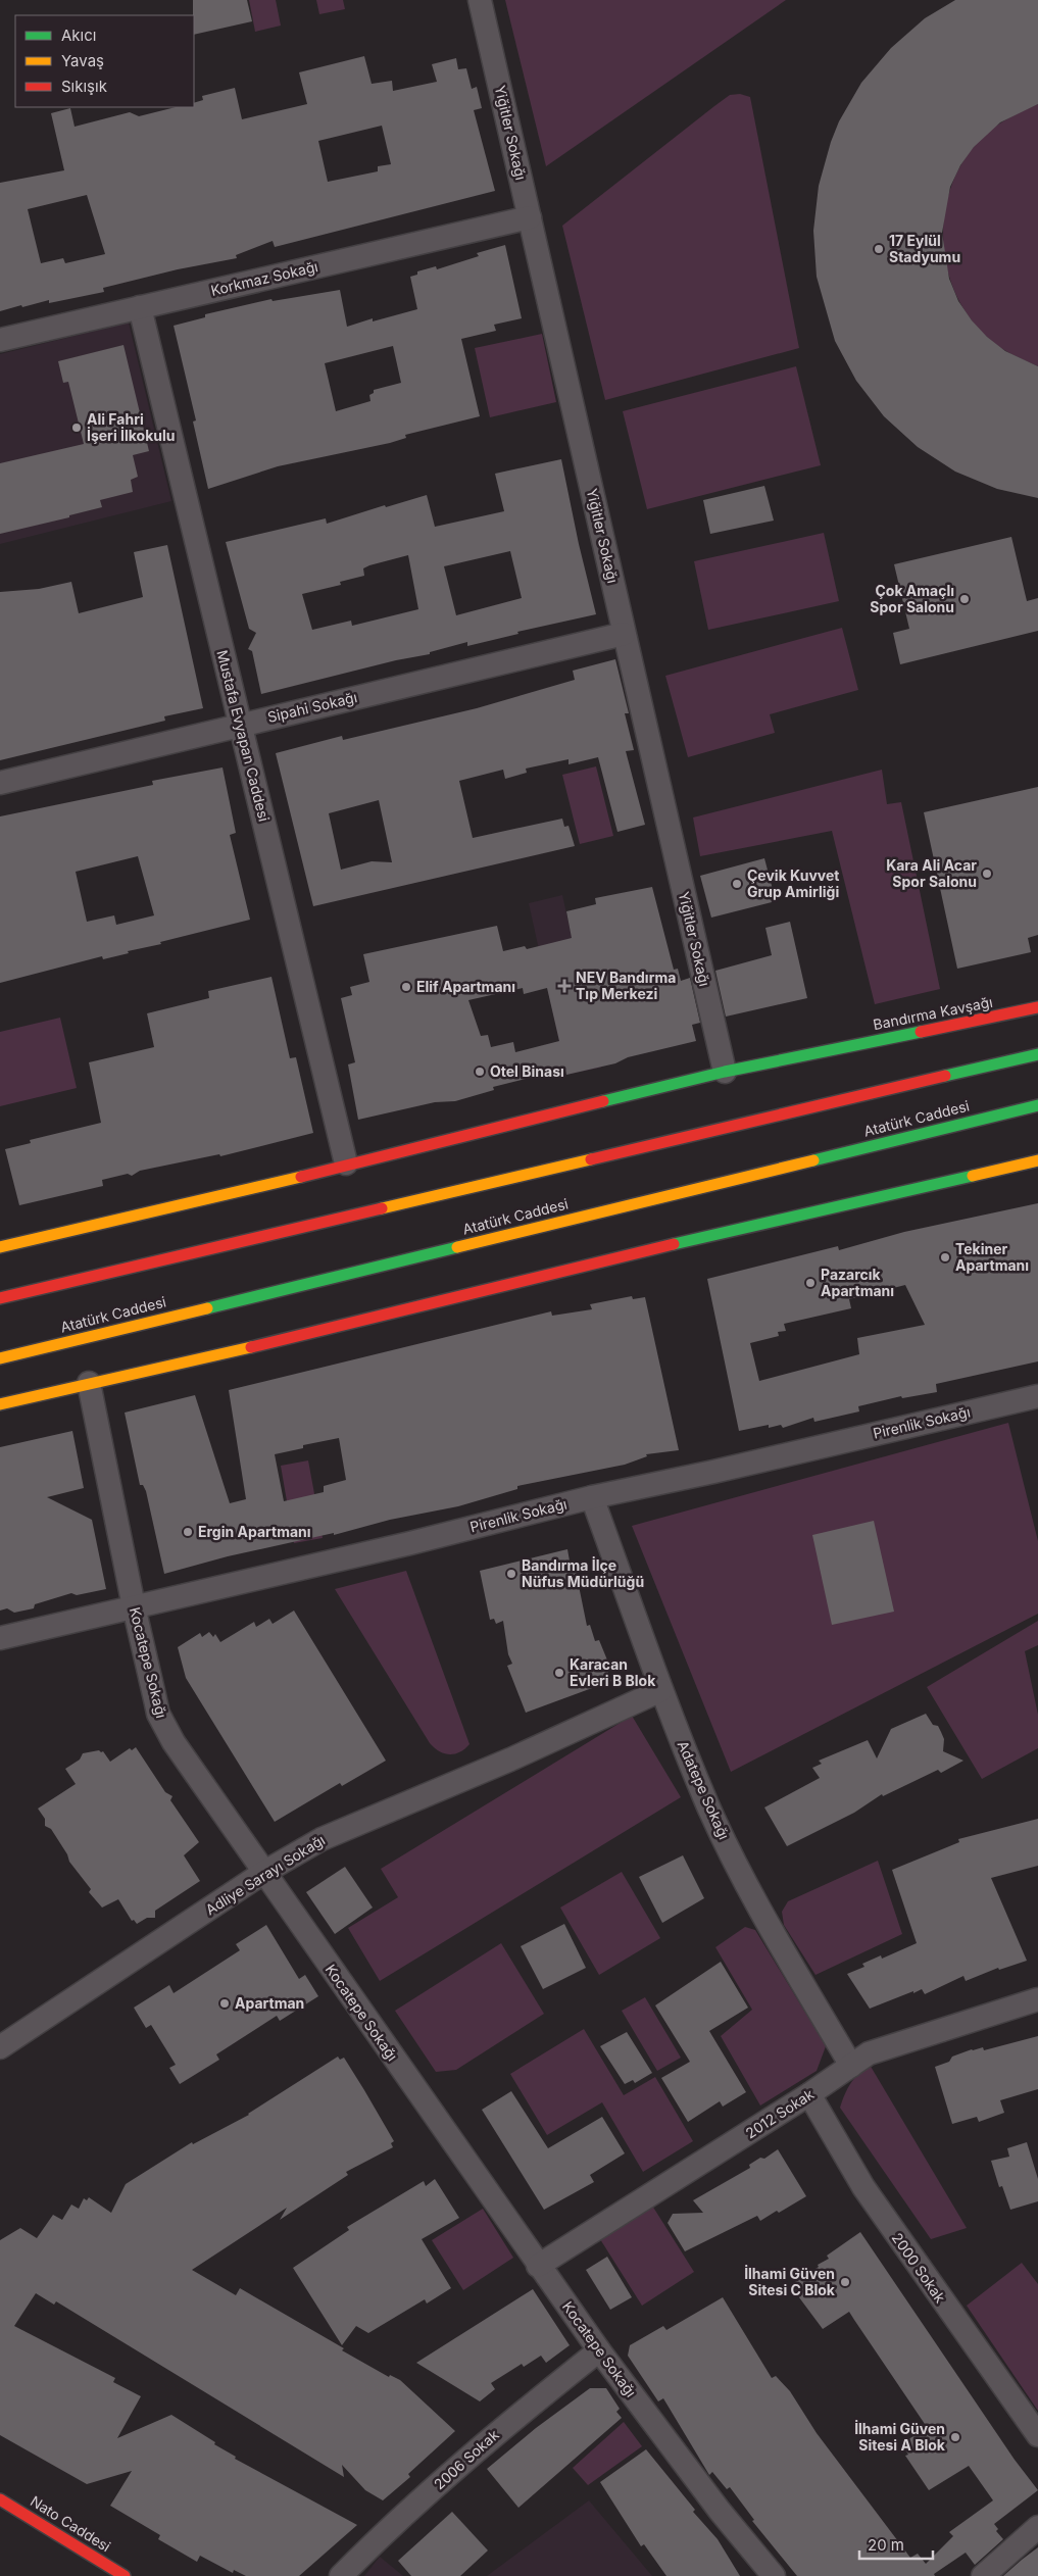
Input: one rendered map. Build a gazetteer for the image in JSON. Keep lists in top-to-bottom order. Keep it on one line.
{"streets":{"main road":["Bandırma Kavşağı","Atatürk Caddesi","Nato Caddesi"],"street":["Yiğitler Sokağı","Korkmaz Sokağı","Sipahi Sokağı","Mustafa Evyapan Caddesi","Pirenlik Sokağı","Kocatepe Sokağı","Adatepe Sokağı","Adliye Sarayı Sokağı","2012 Sokak","2000 Sokak","2006 Sokak"]},"crossings":[["Yiğitler Sokağı","Korkmaz Sokağı"],["Yiğitler Sokağı","Sipahi Sokağı"],["Yiğitler Sokağı","Bandırma Kavşağı"],["Korkmaz Sokağı","Mustafa Evyapan Caddesi"],["Sipahi Sokağı","Mustafa Evyapan Caddesi"],["Pirenlik Sokağı","Kocatepe Sokağı"],["Pirenlik Sokağı","Adatepe Sokağı"],["Kocatepe Sokağı","Adliye Sarayı Sokağı"],["Kocatepe Sokağı","2012 Sokak"],["Kocatepe Sokağı","2006 Sokak"],["Adatepe Sokağı","Adliye Sarayı Sokağı"],["Adatepe Sokağı","2012 Sokak"],["2012 Sokak","2000 Sokak"]],"places":{"other":["17 Eylül Stadyumu","Ali Fahri İşeri İlkokulu","Çok Amaçlı Spor Salonu","Kara Ali Acar Spor Salonu","Çevik Kuvvet Grup Amirliği","Elif Apartmanı","Otel Binası","Tekiner Apartmanı","Pazarcık Apartmanı","Ergin Apartmanı","Bandırma İlçe Nüfus Müdürlüğü","Karacan Evleri B Blok","Apartman","İlhami Güven Sitesi C Blok","İlhami Güven Sitesi A Blok"],"health":["NEV Bandırma Tıp Merkezi"]},"legend":["Akıcı","Yavaş","Sıkışık"],"scale_bar":"20 m"}
